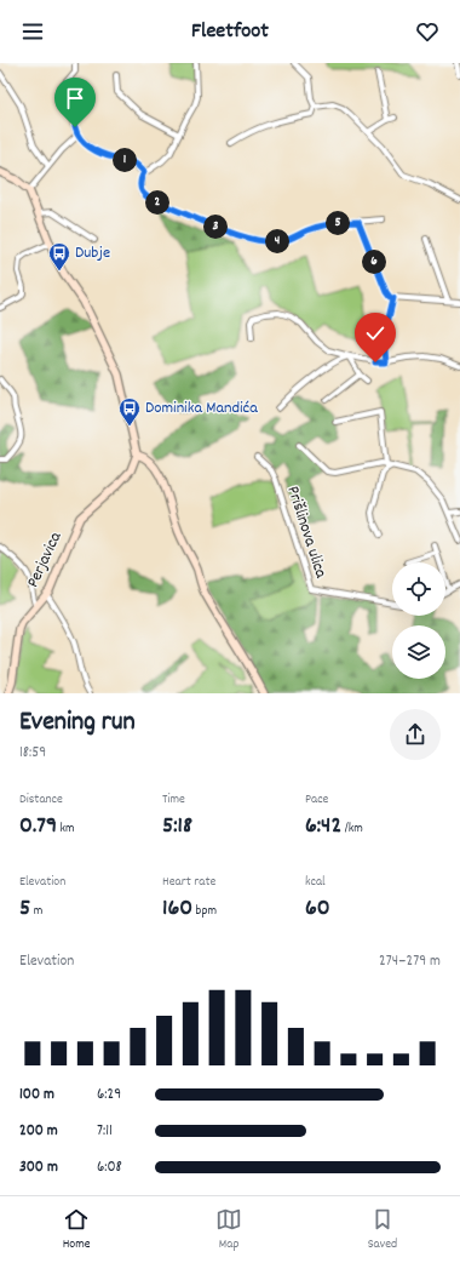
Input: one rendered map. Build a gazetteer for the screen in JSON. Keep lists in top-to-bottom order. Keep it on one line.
{"streets":{"street":["Prišlinova ulica","Perjavica"]},"places":{"bus stop":["Dubje","Dominika Mandića"]},"page":{"header":"Fleetfoot","pins":["1","2","5","3","4","6"],"heading":["Evening run","18:59"],"stats":[["Distance","0.79 km"],["Time","5:18"],["Pace","6:42 /km"],["Elevation","5 m"],["Heart rate","160 bpm"],["kcal","60"]],"chart":["Elevation","274–279 m"],"list":[{"name":"100 m","note":"6:29"},{"name":"200 m","note":"7:11"},{"name":"300 m","note":"6:08"}],"tabs":["Home","Map","Saved"]}}
